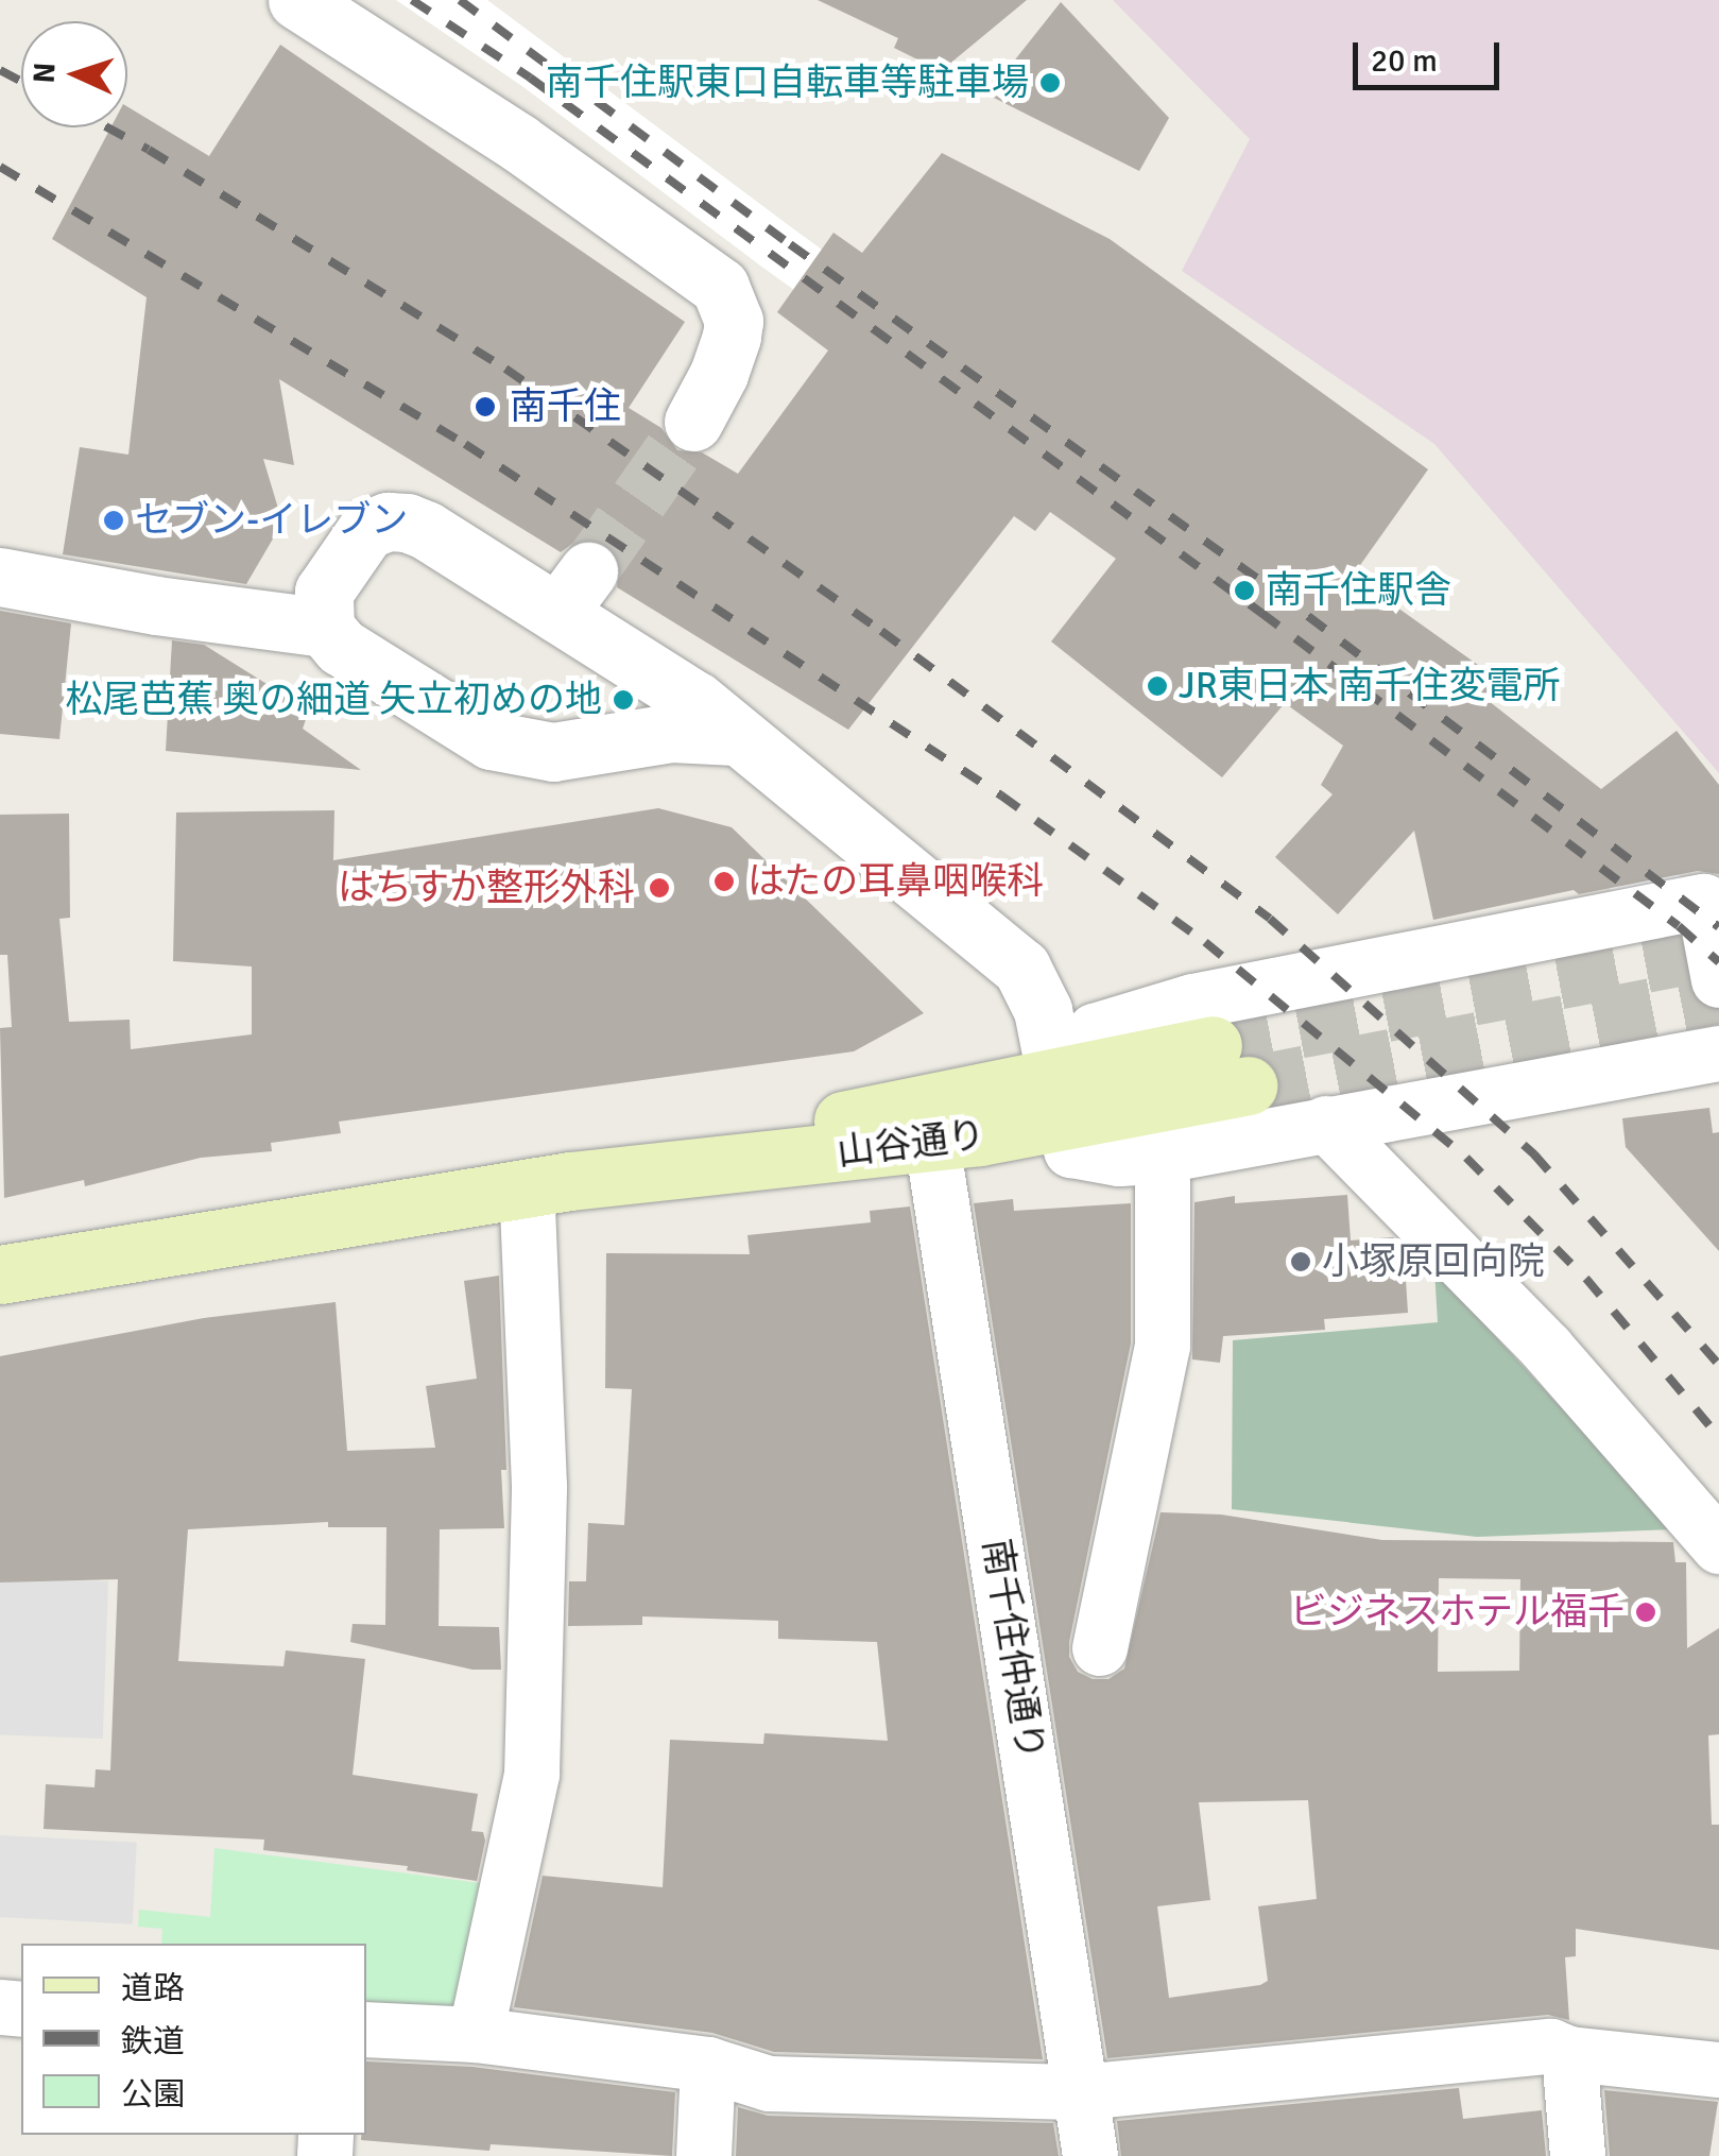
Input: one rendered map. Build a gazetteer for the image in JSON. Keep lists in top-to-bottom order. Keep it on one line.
{"streets":{"main road":["山谷通り"],"street":["南千住仲通り"]},"crossings":[["山谷通り","南千住仲通り"]],"places":["南千住駅東口自転車等駐車場","南千住","セブン-イレブン","南千住駅舎","JR東日本 南千住変電所","松尾芭蕉 奥の細道 矢立初めの地","はたの耳鼻咽喉科","はちすか整形外科","小塚原回向院","ビジネスホテル福千"],"legend":["道路","鉄道","公園"],"scale_bar":"20 m","north":"left"}
